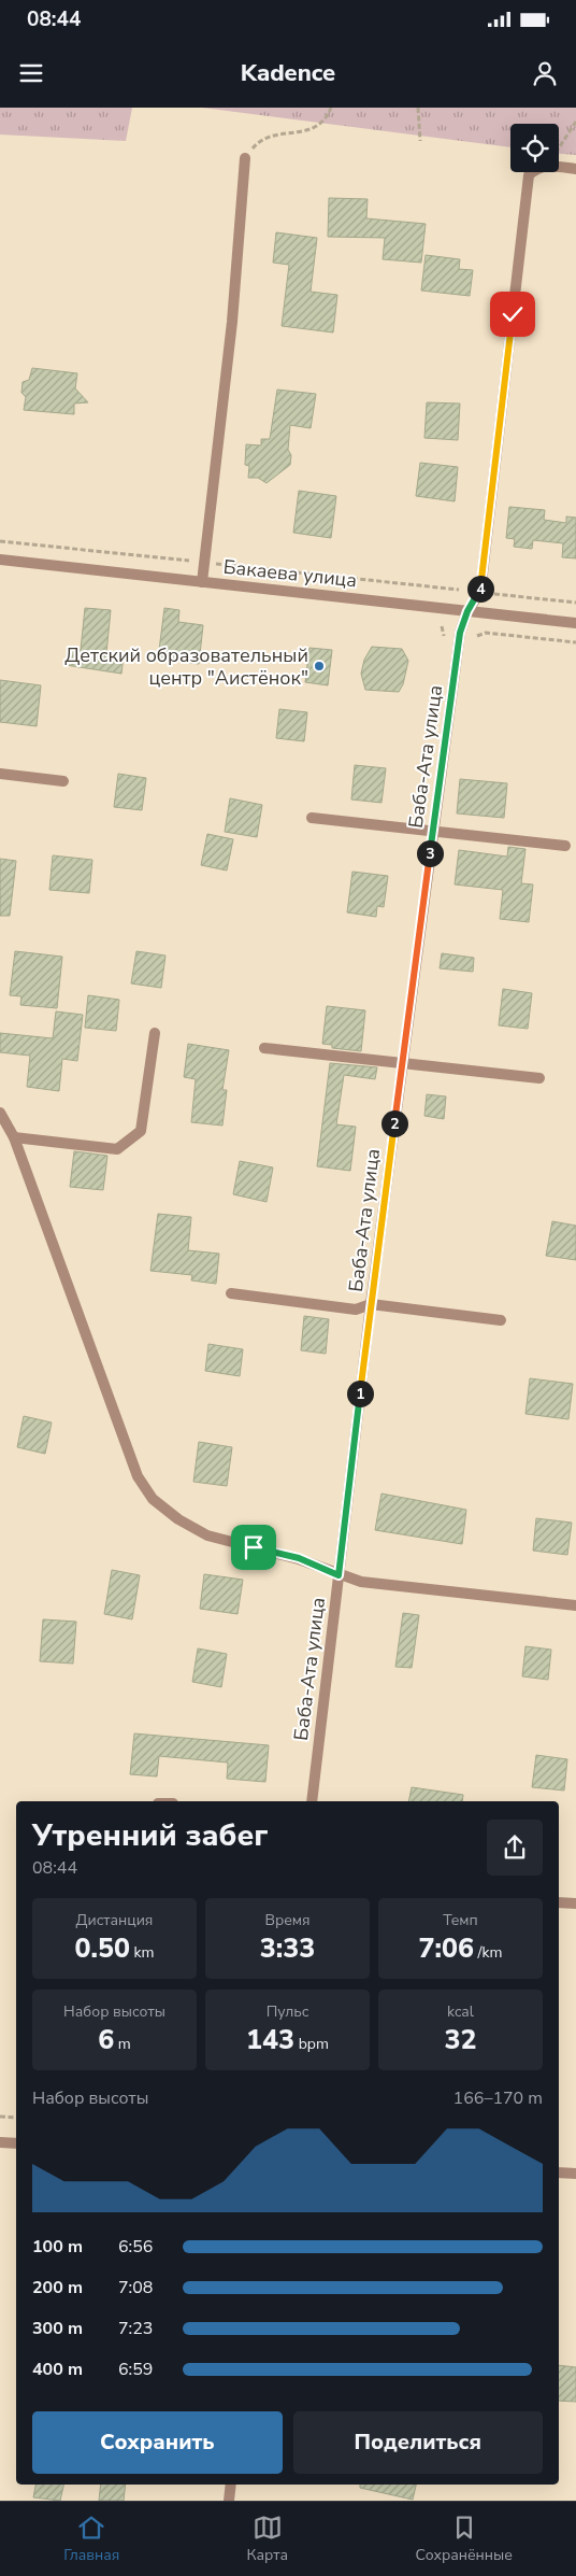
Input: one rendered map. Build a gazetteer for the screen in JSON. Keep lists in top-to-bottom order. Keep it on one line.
{"streets":{"street":["Бакаева улица","Баба-Ата улица"]},"crossings":[["Бакаева улица","Баба-Ата улица"]],"places":["Детский образовательный центр \"Аистёнок\""],"page":{"status":"08:44","header":"Kadence","pins":["4","3","2","1"],"heading":["Утренний забег","08:44"],"stats":[["Дистанция","0.50 km"],["Время","3:33"],["Темп","7:06 /km"],["Набор высоты","6 m"],["Пульс","143 bpm"],["kcal","32"]],"chart":["Набор высоты","166–170 m"],"list":[{"name":"100 m","note":"6:56"},{"name":"200 m","note":"7:08"},{"name":"300 m","note":"7:23"},{"name":"400 m","note":"6:59"}],"buttons":["Сохранить","Поделиться"],"tabs":["Главная","Карта","Сохранённые"]}}
